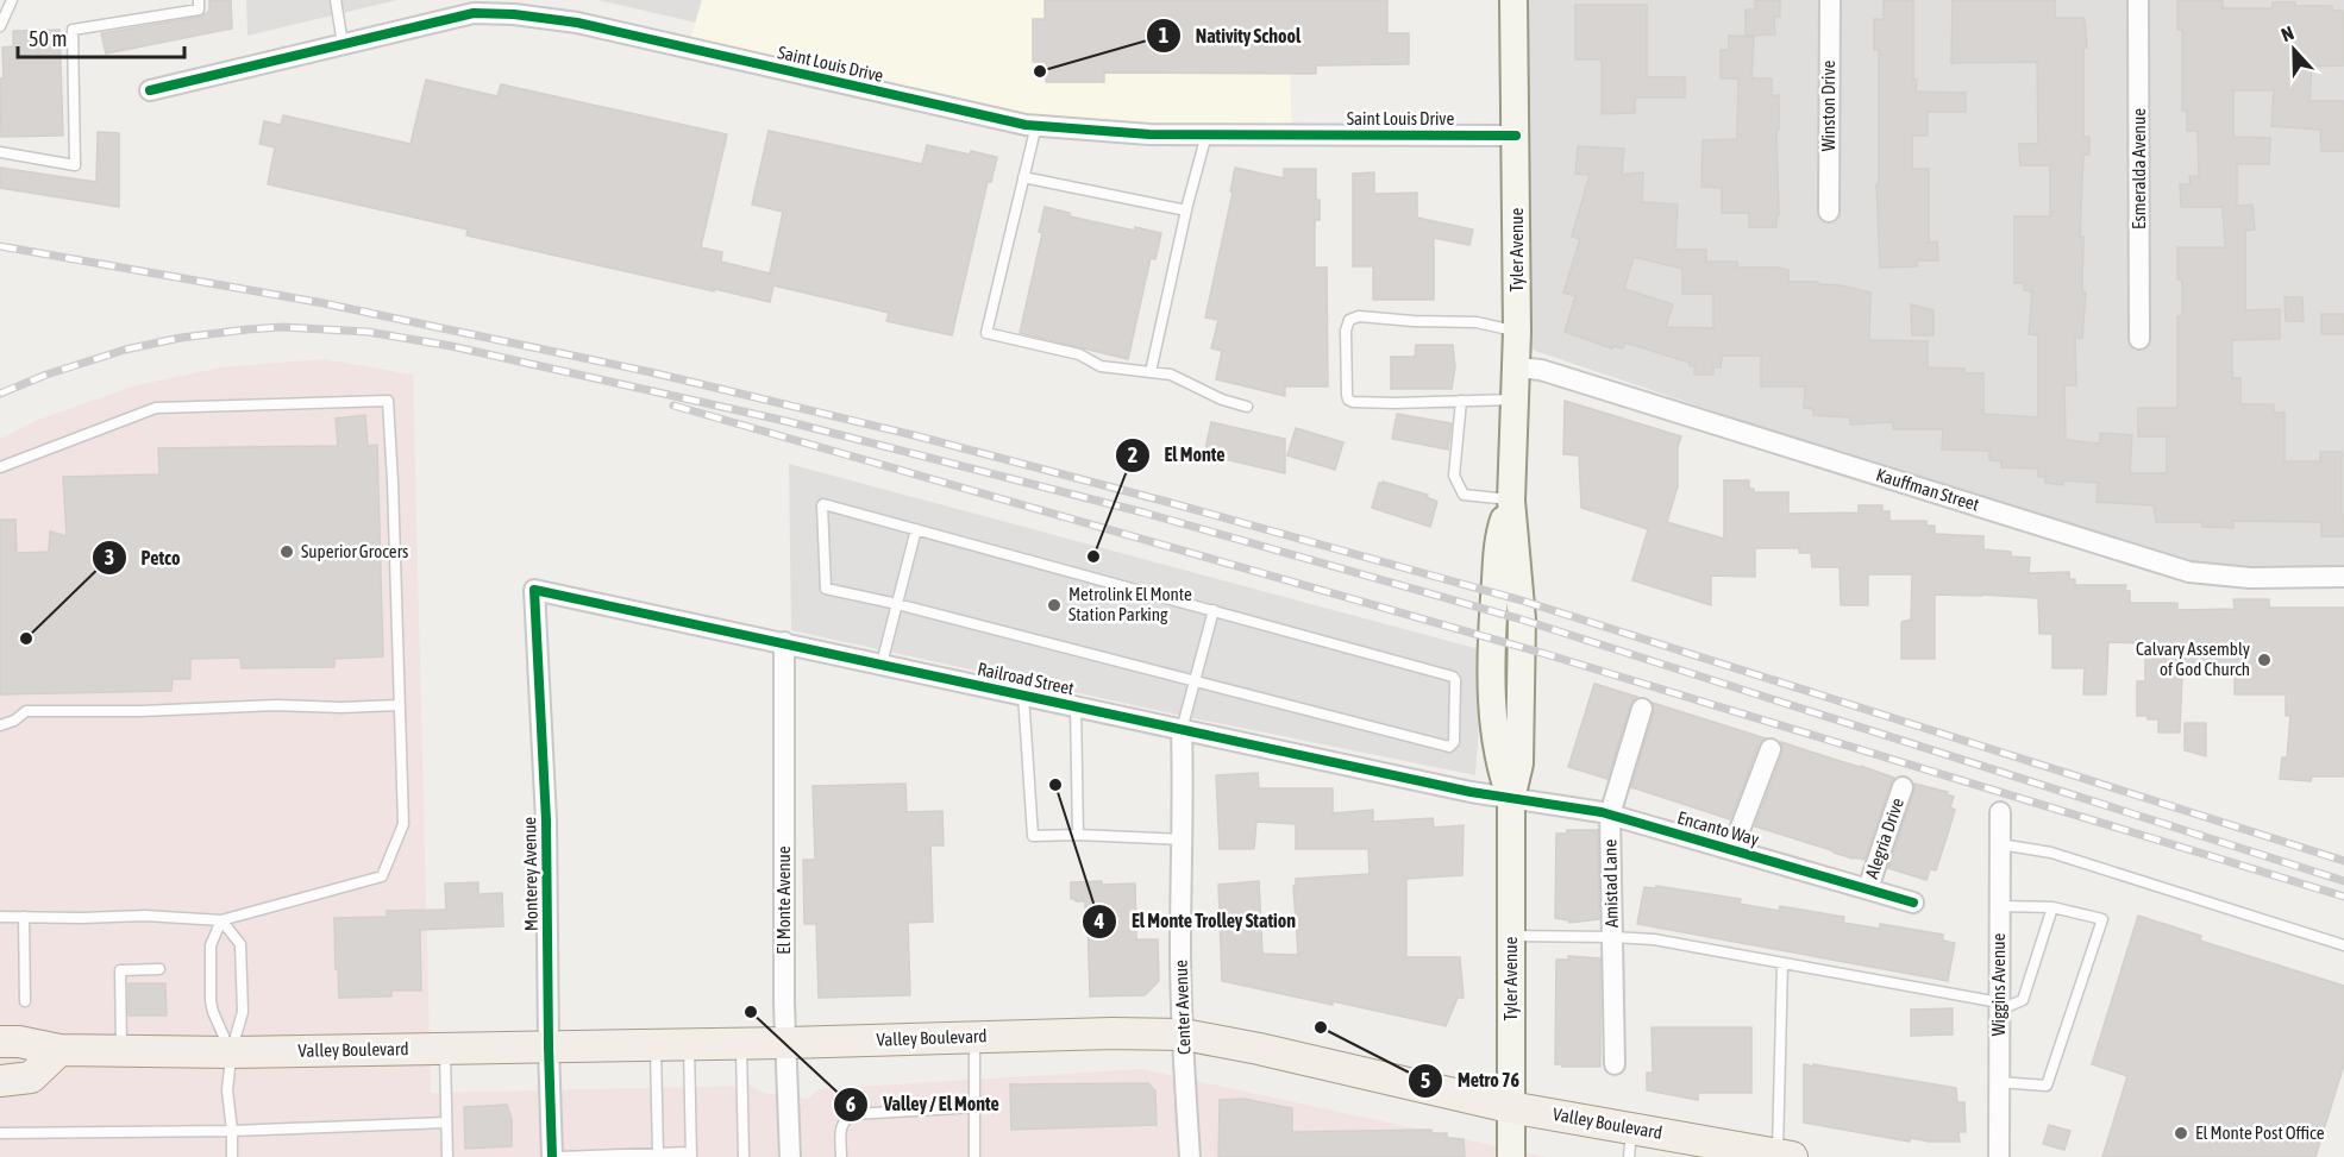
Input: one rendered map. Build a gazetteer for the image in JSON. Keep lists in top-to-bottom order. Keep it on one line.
{"streets":{"main road":["Tyler Avenue","Valley Boulevard"],"street":["Saint Louis Drive","Winston Drive","Esmeralda Avenue","Kauffman Street","Railroad Street","Encanto Way","Alegria Drive","Monterey Avenue","Amistad Lane","El Monte Avenue","Wiggins Avenue","Center Avenue"]},"crossings":[["Saint Louis Drive","Tyler Avenue"],["Tyler Avenue","Kauffman Street"],["Tyler Avenue","Railroad Street"],["Tyler Avenue","Encanto Way"],["Tyler Avenue","Valley Boulevard"],["Railroad Street","Encanto Way"],["Railroad Street","Monterey Avenue"],["Railroad Street","El Monte Avenue"],["Railroad Street","Center Avenue"],["Encanto Way","Alegria Drive"],["Encanto Way","Amistad Lane"],["Monterey Avenue","Valley Boulevard"],["El Monte Avenue","Valley Boulevard"],["Center Avenue","Valley Boulevard"]],"places":["Nativity School","Superior Grocers","El Monte","Metrolink El Monte Station Parking","Petco","Calvary Assembly of God Church","El Monte Trolley Station","Valley / El Monte","Metro 76","El Monte Post Office"],"scale_bar":"50 m","north":"top"}
